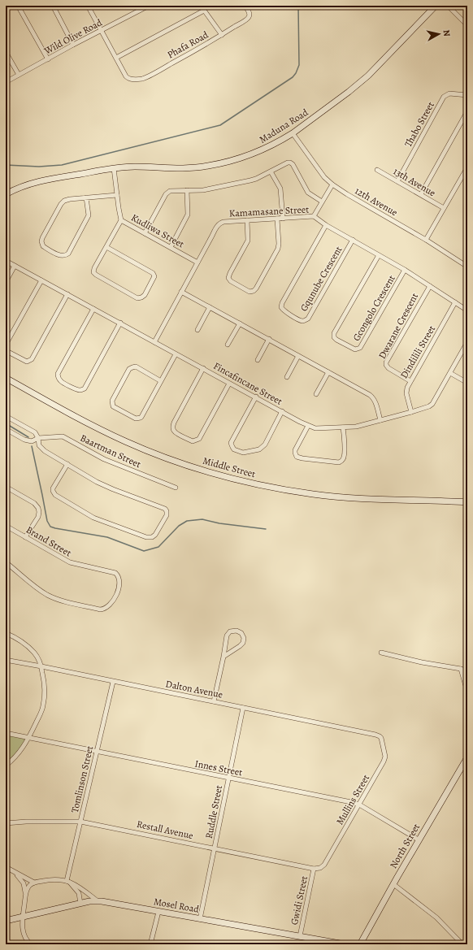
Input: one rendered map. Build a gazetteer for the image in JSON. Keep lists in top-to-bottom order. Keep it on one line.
{"streets":{"street":["Wild Olive Road","Phafa Road","Thabo Street","Maduna Road","13th Avenue","12th Avenue","Kamamasane Street","Kudliwa Street","Gqunube Crescent","Gcongolo Crescent","Dwarane Crescent","Dindilili Street","Fincafincane Street","Baartman Street","Middle Street","Brand Street","Dalton Avenue","Innes Street","Tomlinson Street","Mullins Street","Ruddle Street","Restall Avenue","North Street","Gwidi Street","Mosel Road"]},"crossings":[["Thabo Street","13th Avenue"],["Maduna Road","12th Avenue"],["Maduna Road","Kudliwa Street"],["Kamamasane Street","Kudliwa Street"],["Kamamasane Street","Gqunube Crescent"],["Kamamasane Street","Gcongolo Crescent"],["Kamamasane Street","Dwarane Crescent"],["Kamamasane Street","Dindilili Street"],["Kamamasane Street","Fincafincane Street"],["Dwarane Crescent","Dindilili Street"],["Dindilili Street","Fincafincane Street"],["Dalton Avenue","Tomlinson Street"],["Dalton Avenue","Mullins Street"],["Dalton Avenue","Ruddle Street"],["Innes Street","Tomlinson Street"],["Innes Street","Mullins Street"],["Innes Street","Ruddle Street"],["Innes Street","North Street"],["Tomlinson Street","Restall Avenue"],["Mullins Street","Restall Avenue"],["Ruddle Street","Restall Avenue"],["Ruddle Street","Mosel Road"],["Restall Avenue","Gwidi Street"],["Gwidi Street","Mosel Road"]],"north":"right"}
